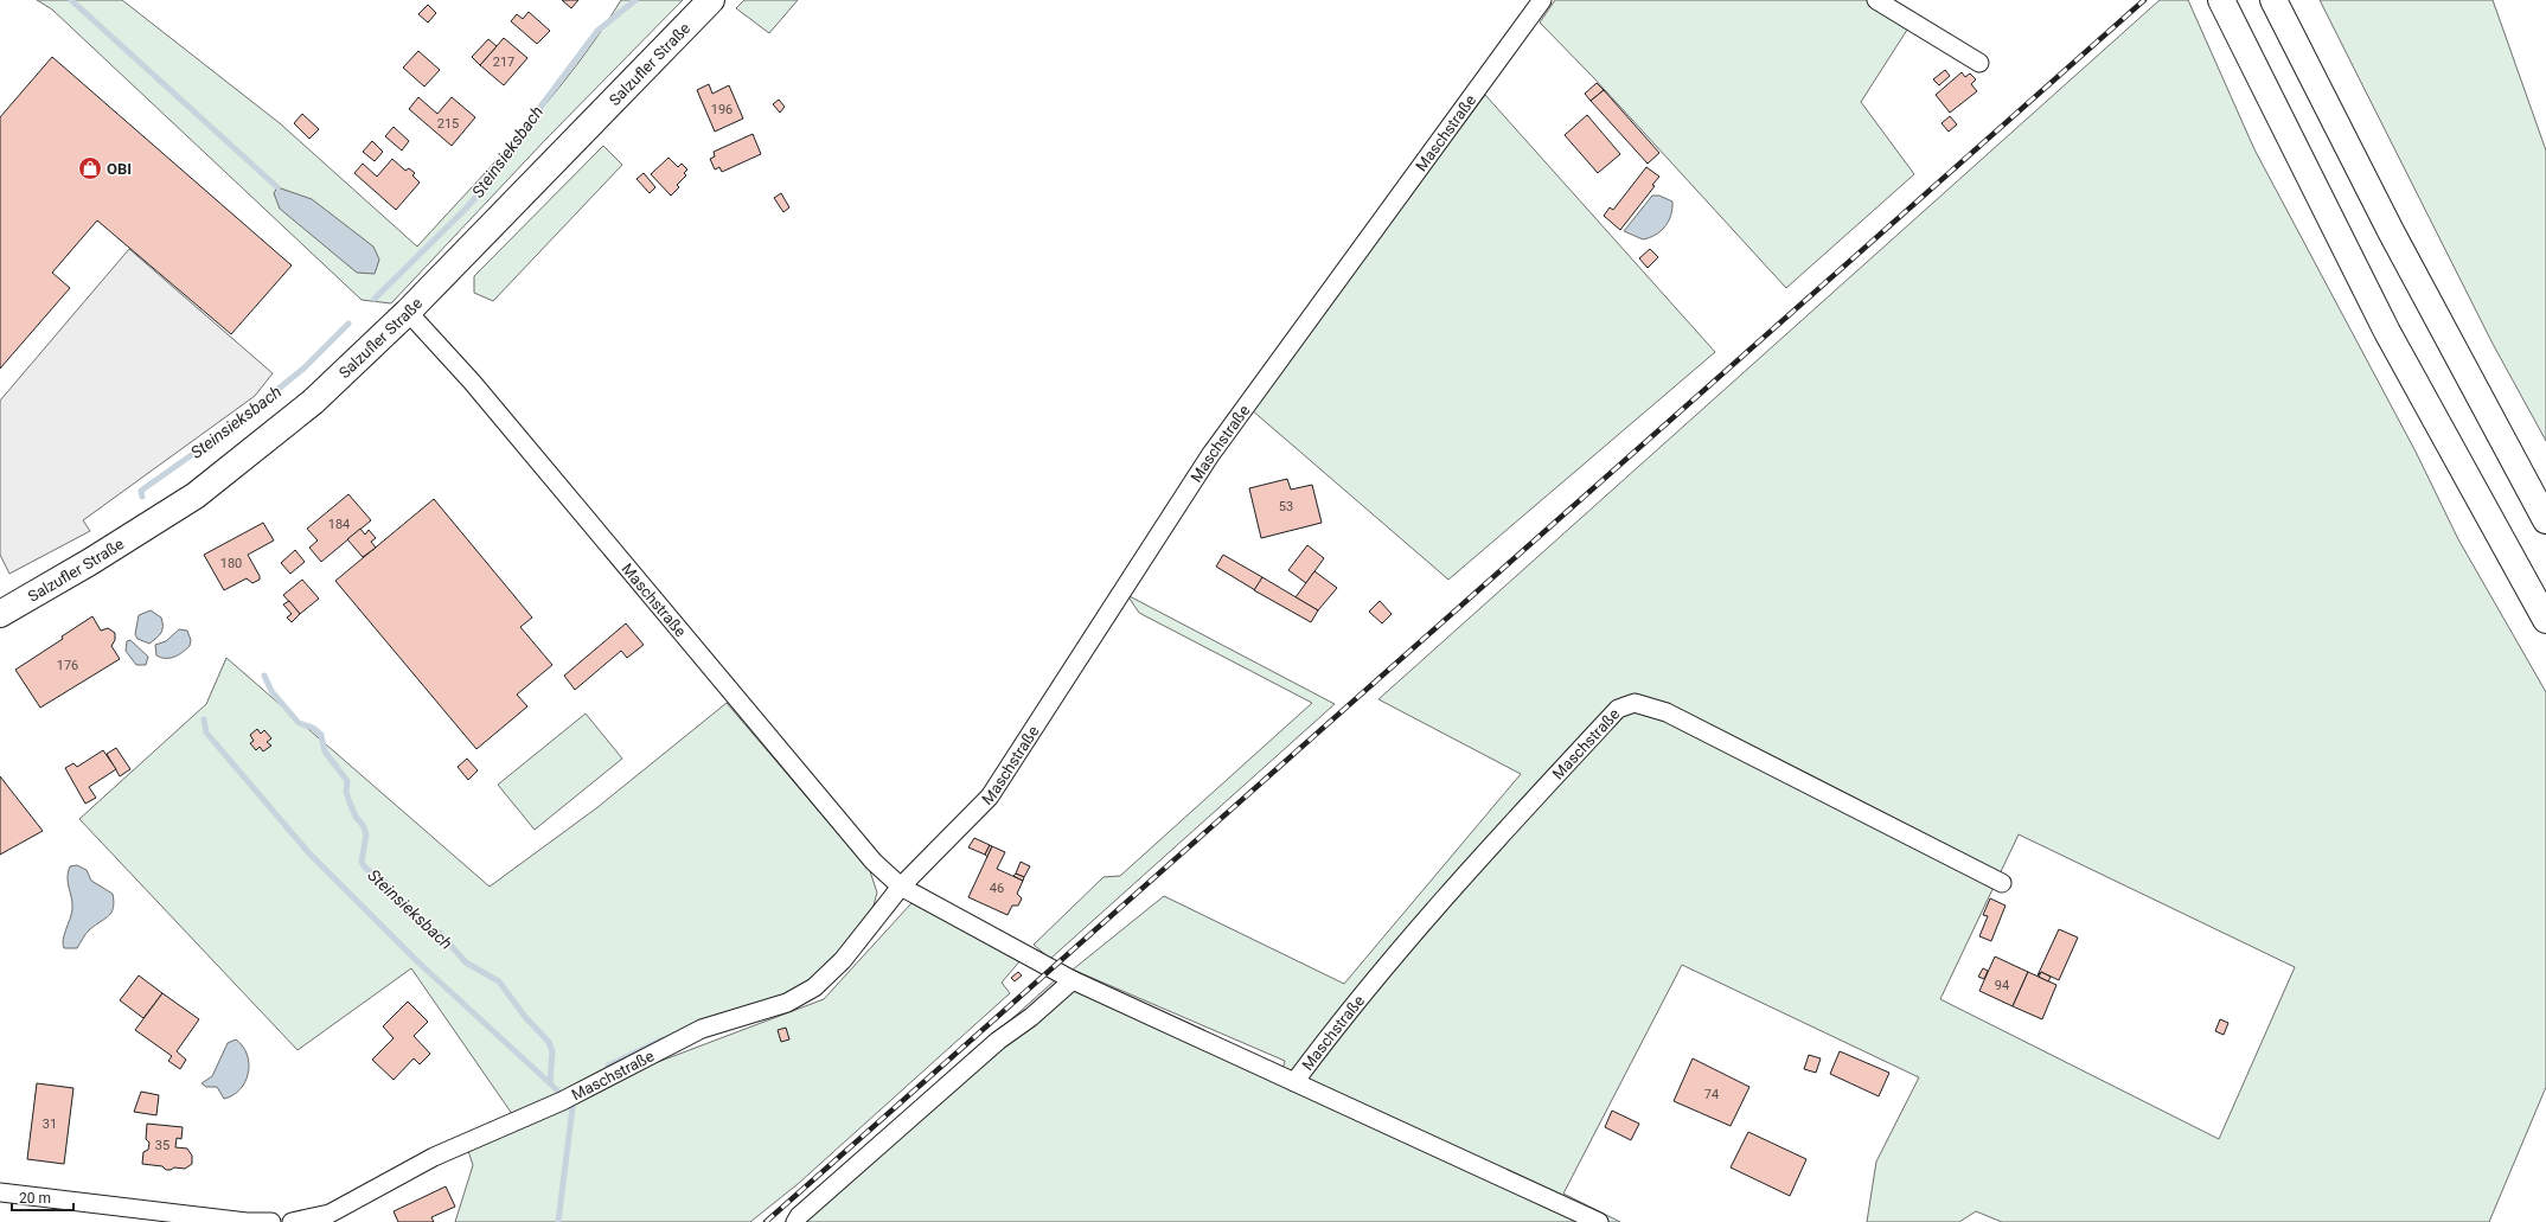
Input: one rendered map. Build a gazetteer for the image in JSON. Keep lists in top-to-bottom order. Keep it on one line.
{"streets":{"main road":["Salzufler Straße"],"street":["Maschstraße"]},"crossings":[["Salzufler Straße","Maschstraße"]],"water":["Steinsieksbach"],"places":{"shop":["OBI"]},"house_numbers":["217","196","215","53","184","180","176","46","94","74","31","35"],"scale_bar":"20 m"}
